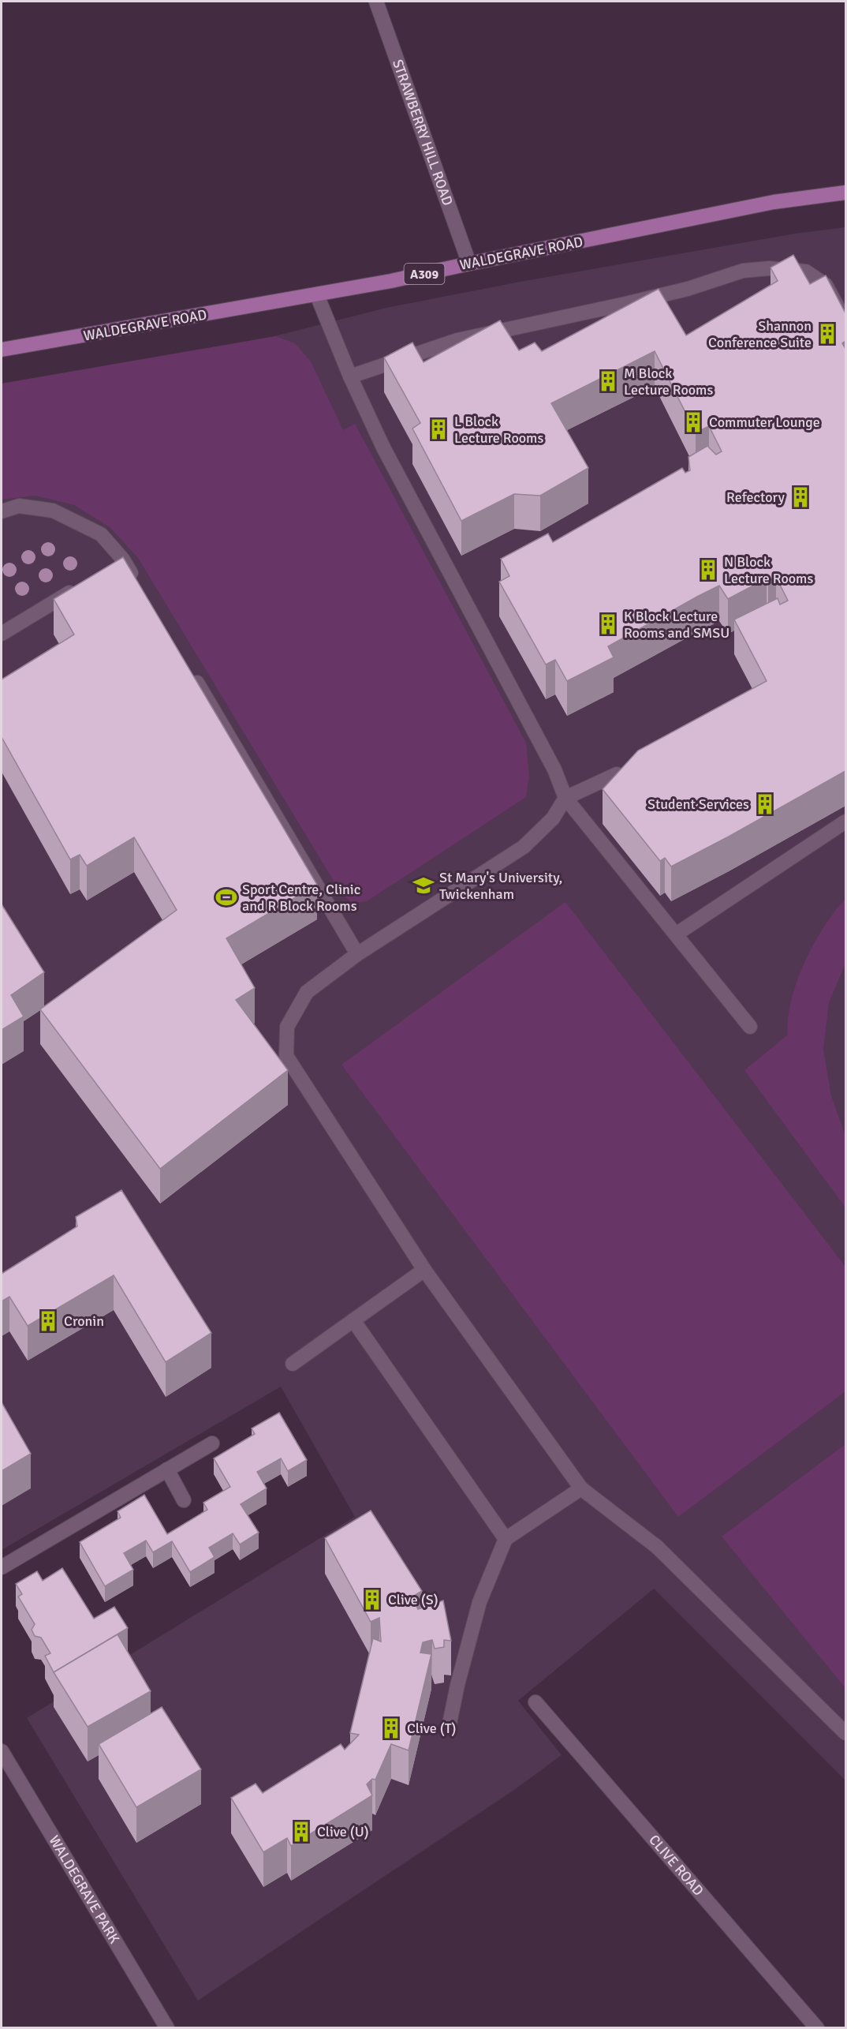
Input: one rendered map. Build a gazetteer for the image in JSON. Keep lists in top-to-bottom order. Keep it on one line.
{"streets":{"main road":["WALDEGRAVE ROAD","A309"],"street":["STRAWBERRY HILL ROAD","CLIVE ROAD","WALDEGRAVE PARK"]},"crossings":[["STRAWBERRY HILL ROAD","WALDEGRAVE ROAD"]],"places":{"building":["Shannon Conference Suite","M Block Lecture Rooms","Commuter Lounge","L Block Lecture Rooms","Refectory","N Block Lecture Rooms","K Block Lecture Rooms and SMSU","Student Services","Cronin","Clive (S)","Clive (T)","Clive (U)"],"school or university":["St Mary's University, Twickenham"],"sports":["Sport Centre, Clinic and R Block Rooms"]}}
